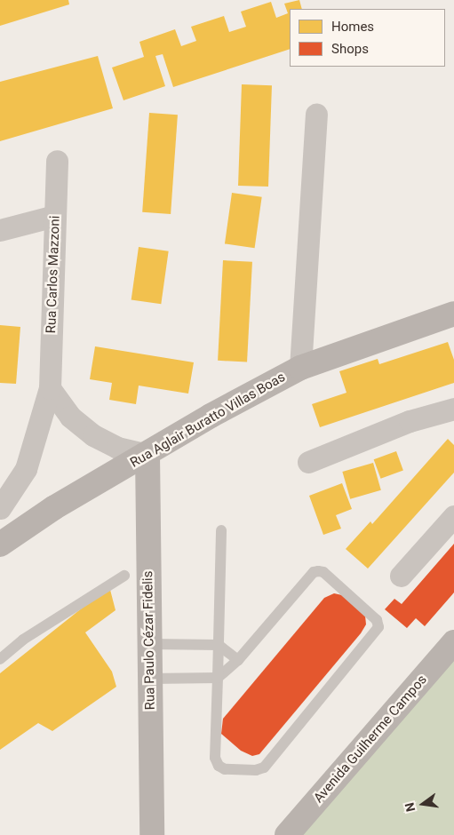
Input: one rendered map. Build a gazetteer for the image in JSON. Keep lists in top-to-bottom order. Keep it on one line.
{"streets":{"main road":["Rua Aglair Buratto Villas Boas","Rua Paulo Cézar Fidelis","Avenida Guilherme Campos"],"street":["Rua Carlos Mazzoni"]},"crossings":[["Rua Aglair Buratto Villas Boas","Rua Paulo Cézar Fidelis"]],"legend":["Homes","Shops"],"north":"left"}
